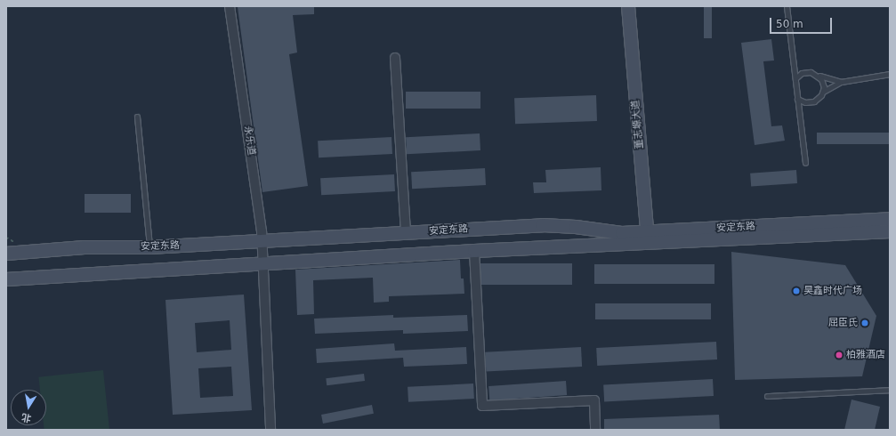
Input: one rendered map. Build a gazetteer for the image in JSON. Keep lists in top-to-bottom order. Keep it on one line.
{"streets":{"main road":["董志塬大道","安定东路"],"street":["永乐道"]},"crossings":[["董志塬大道","安定东路"],["永乐道","安定东路"]],"places":["昊鑫时代广场","屈臣氏","柏雅酒店"],"scale_bar":"50 m","north":"bottom"}
